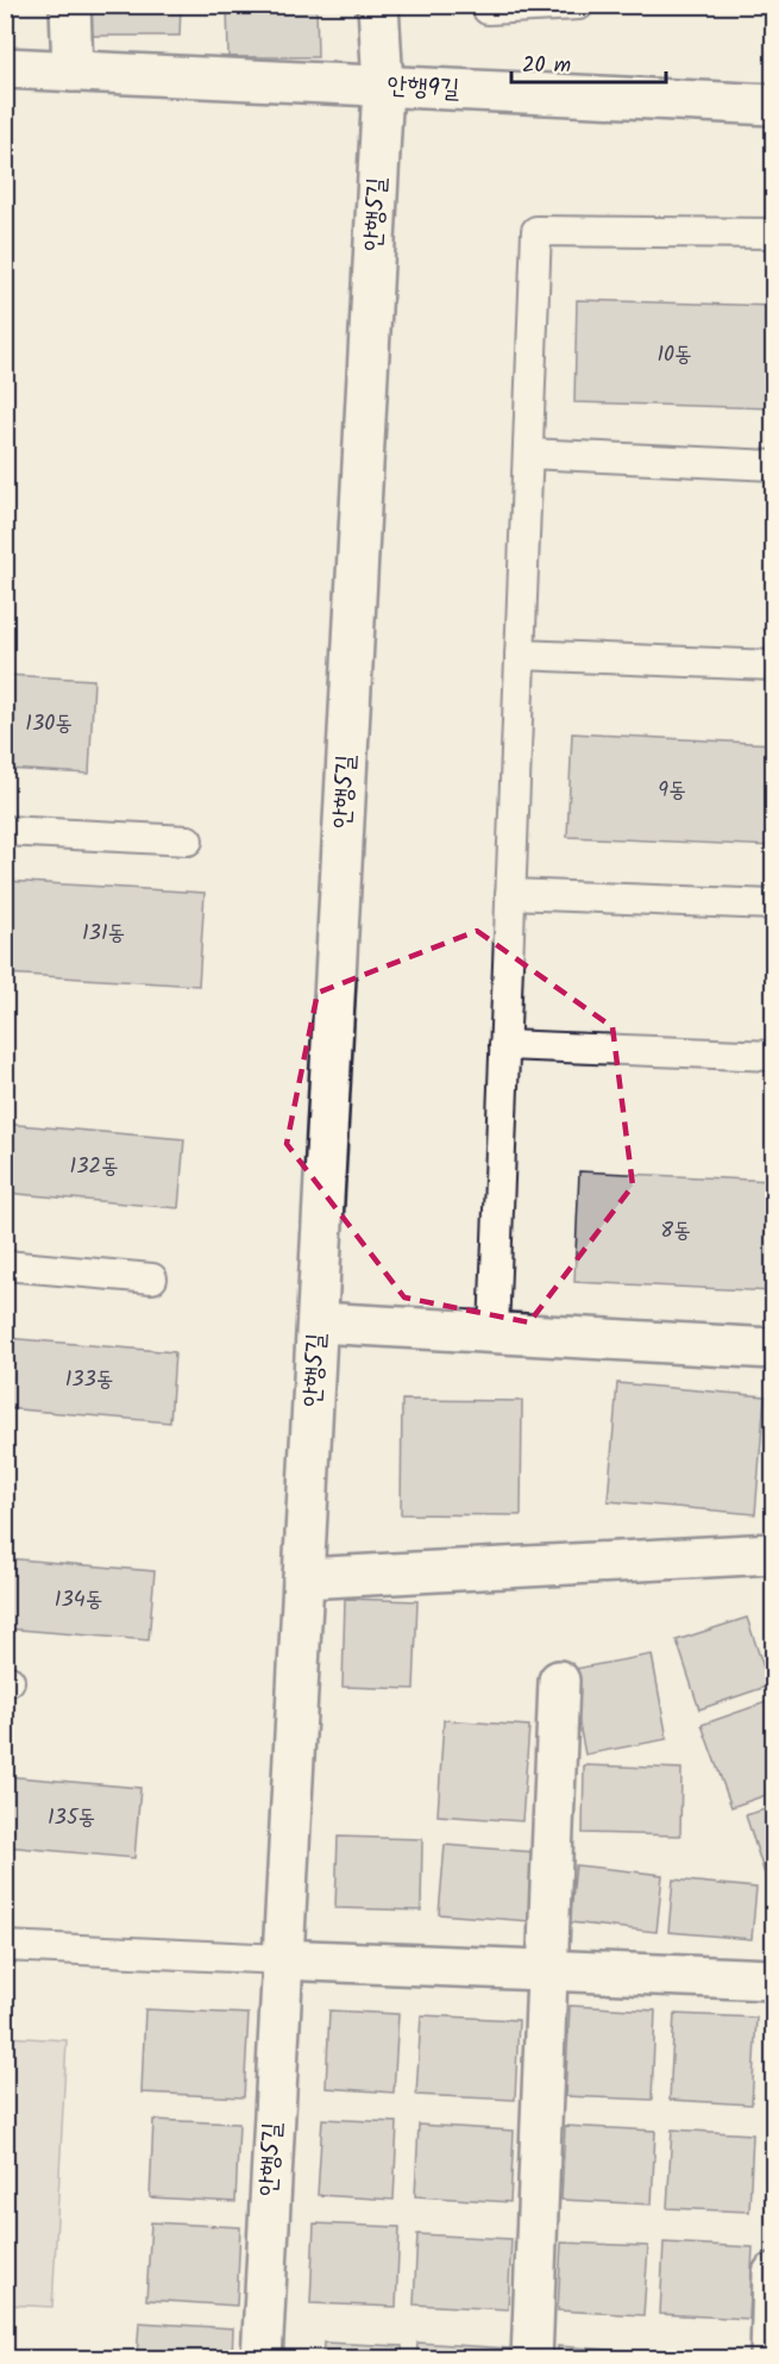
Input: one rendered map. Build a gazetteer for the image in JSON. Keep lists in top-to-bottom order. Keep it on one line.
{"streets":{"street":["안행9길","안행5길"]},"crossings":[["안행9길","안행5길"]],"house_numbers":["10동","130동","9동","131동","132동","8동","133동","134동","135동"],"scale_bar":"20 m"}
